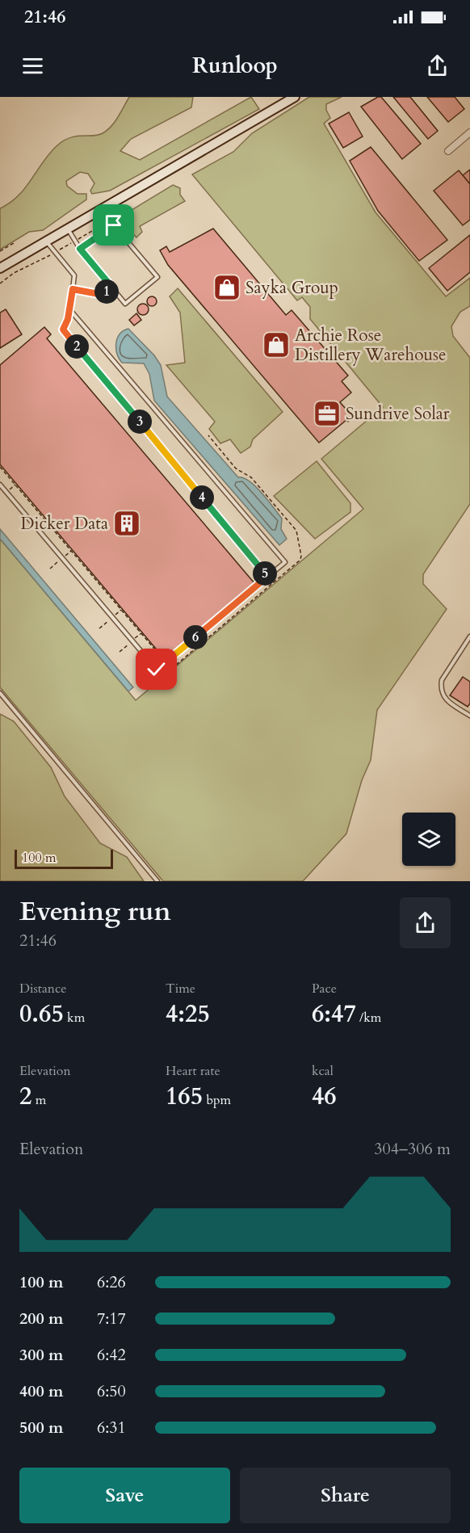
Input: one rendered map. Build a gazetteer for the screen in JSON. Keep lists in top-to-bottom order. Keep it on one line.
{"places":{"shop":["Sayka Group","Archie Rose Distillery Warehouse"],"office":["Sundrive Solar"],"building":["Dicker Data"]},"scale_bar":"100 m","page":{"status":"21:46","header":"Runloop","pins":["1","2","3","4","5","6"],"scale":"100 m","heading":["Evening run","21:46"],"stats":[["Distance","0.65 km"],["Time","4:25"],["Pace","6:47 /km"],["Elevation","2 m"],["Heart rate","165 bpm"],["kcal","46"]],"chart":["Elevation","304–306 m"],"list":[{"name":"100 m","note":"6:26"},{"name":"200 m","note":"7:17"},{"name":"300 m","note":"6:42"},{"name":"400 m","note":"6:50"},{"name":"500 m","note":"6:31"}],"buttons":["Save","Share"]}}
